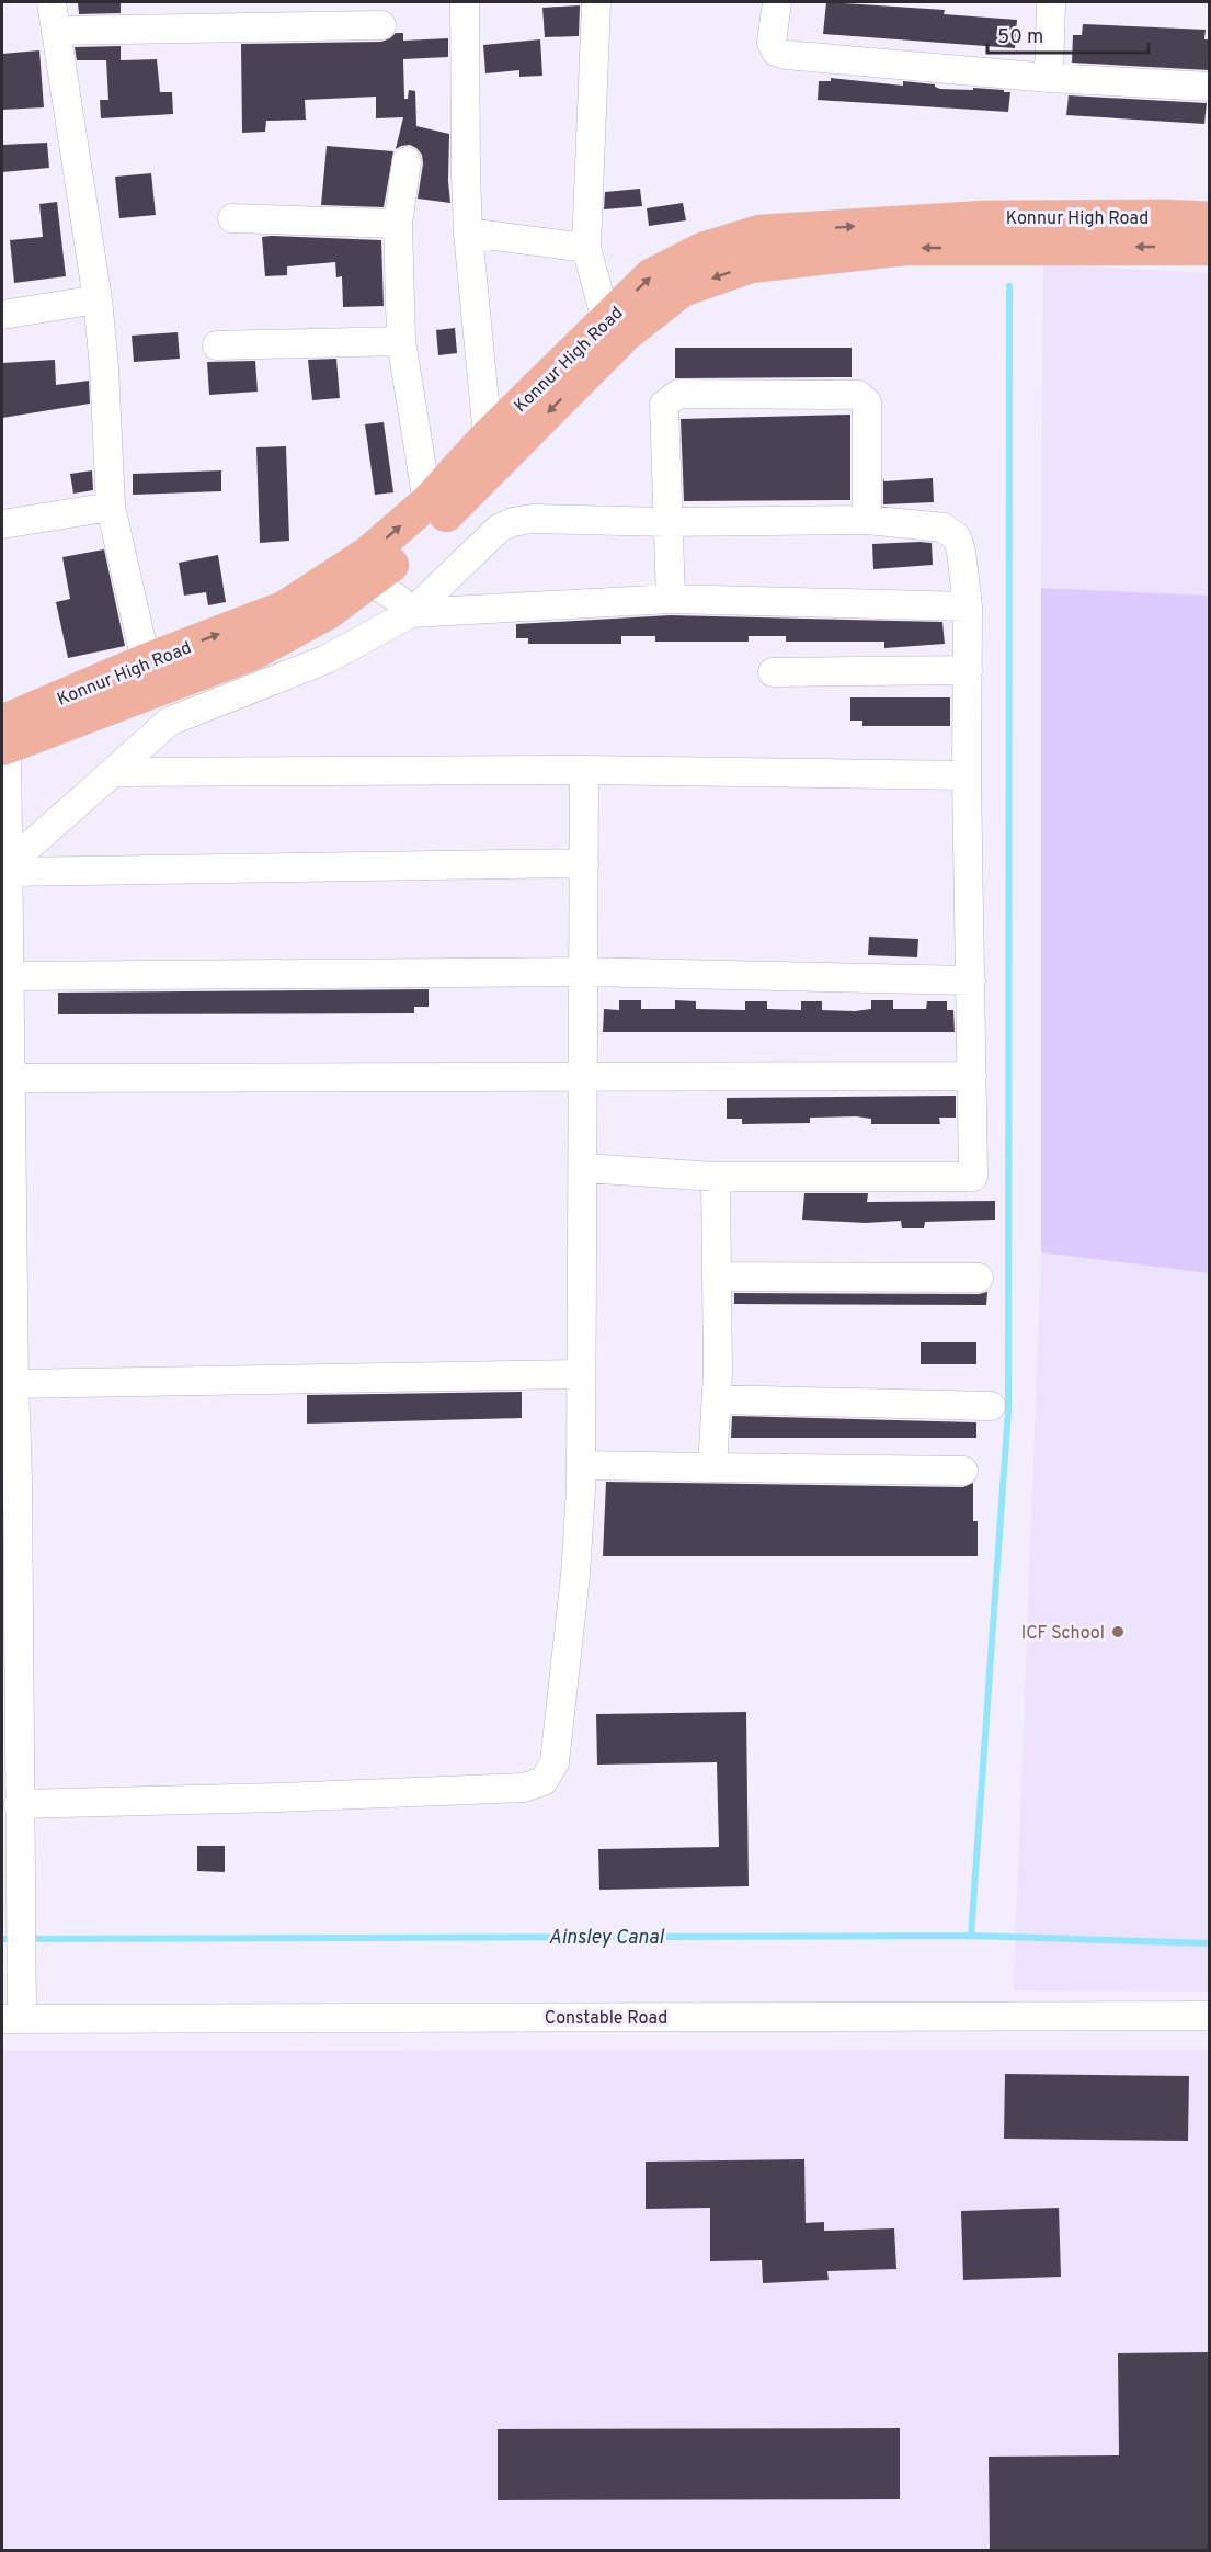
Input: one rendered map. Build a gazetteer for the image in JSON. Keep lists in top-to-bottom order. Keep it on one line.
{"streets":{"main road":["Konnur High Road"],"street":["Constable Road"]},"water":["Ainsley Canal"],"places":["ICF School"],"scale_bar":"50 m"}
